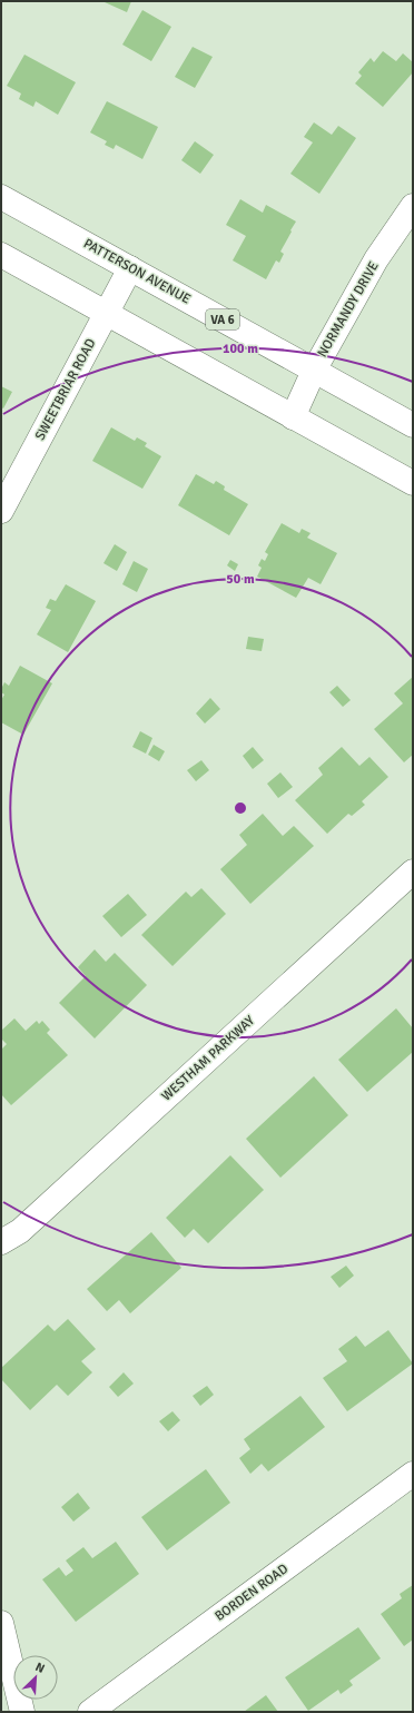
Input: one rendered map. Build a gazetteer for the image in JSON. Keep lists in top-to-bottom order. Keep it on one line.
{"streets":{"street":["PATTERSON AVENUE","NORMANDY DRIVE","VA 6","SWEETBRIAR ROAD","WESTHAM PARKWAY","BORDEN ROAD"]},"crossings":[["PATTERSON AVENUE","NORMANDY DRIVE"],["PATTERSON AVENUE","SWEETBRIAR ROAD"]],"north":"top right","rings":["100 m","50 m"]}
